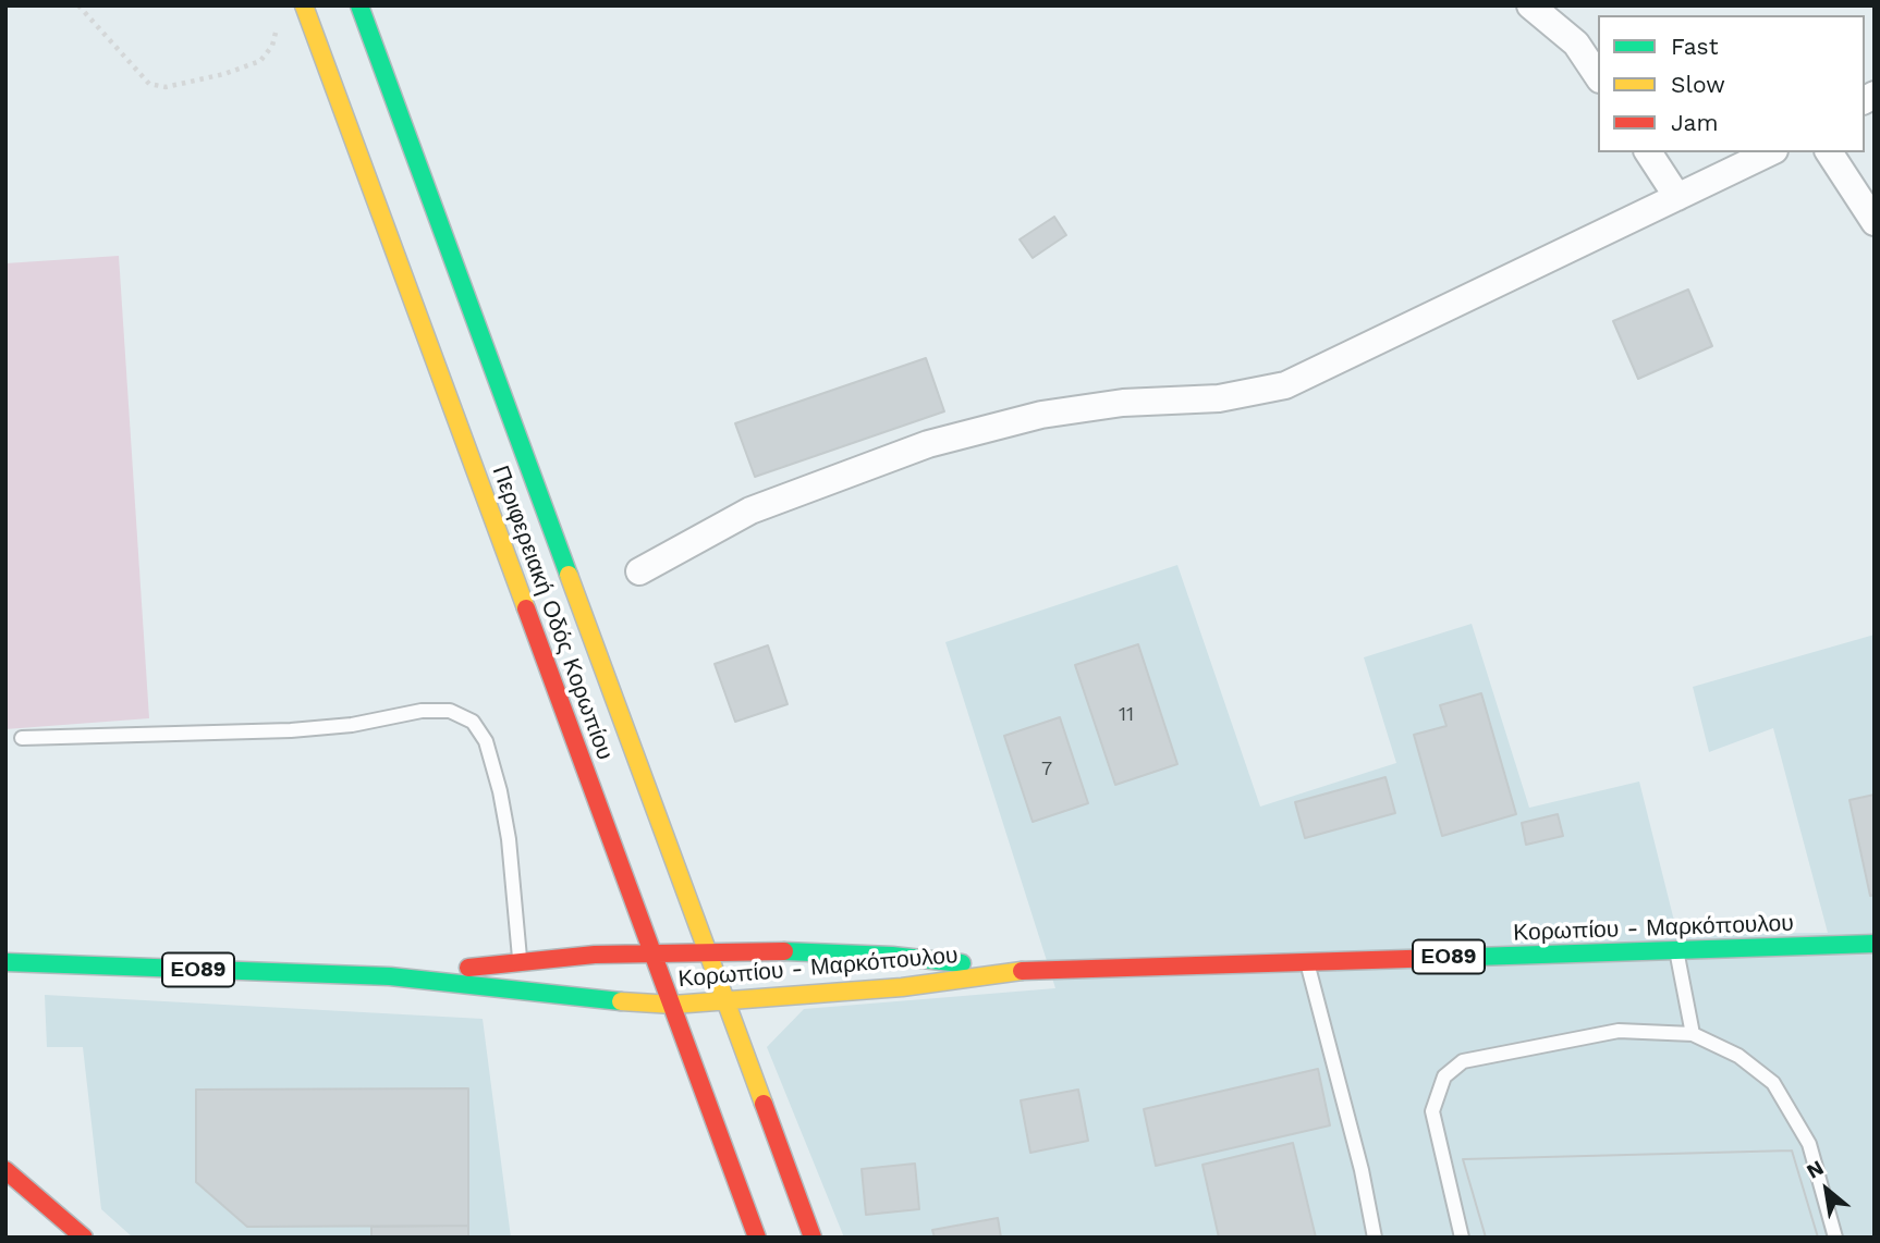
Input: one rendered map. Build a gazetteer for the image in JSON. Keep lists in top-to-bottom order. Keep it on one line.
{"streets":{"main road":["Περιφερειακή Οδός Κορωπίου","Κορωπίου - Μαρκόπουλου","ΕΟ89"]},"crossings":[["Περιφερειακή Οδός Κορωπίου","Κορωπίου - Μαρκόπουλου"]],"house_numbers":["11","7"],"legend":["Fast","Slow","Jam"],"north":"top left"}
